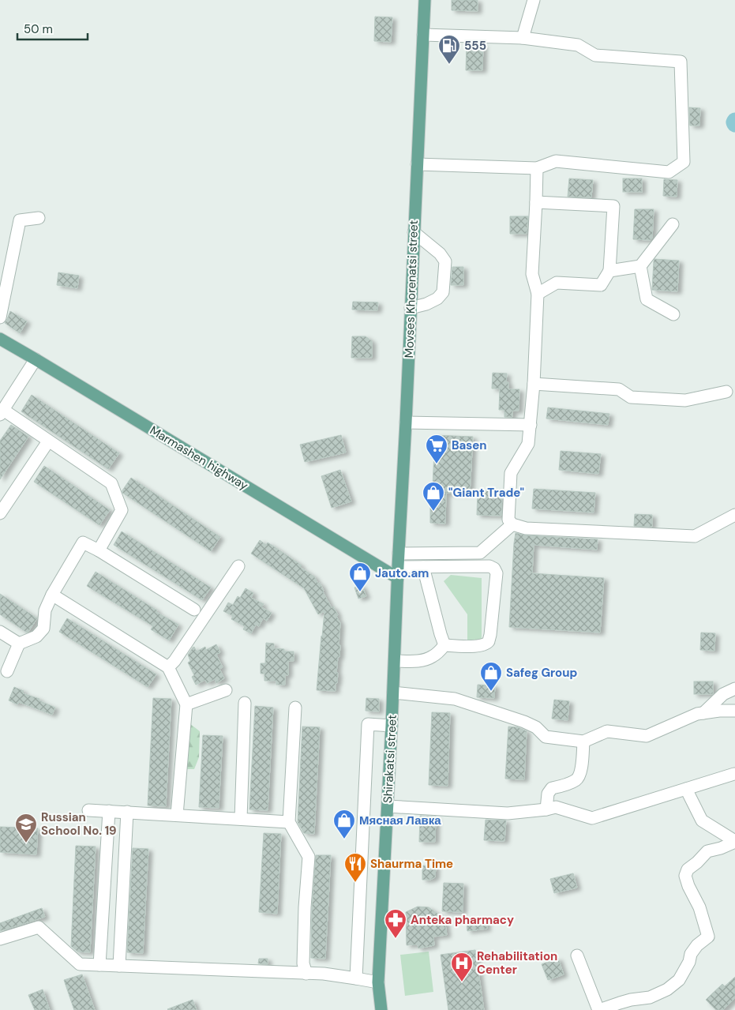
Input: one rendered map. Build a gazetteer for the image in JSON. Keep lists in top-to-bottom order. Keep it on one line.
{"streets":{"main road":["Movses Khorenatsi street","Marmashen highway","Shirakatsi street"]},"crossings":[["Movses Khorenatsi street","Marmashen highway"],["Movses Khorenatsi street","Shirakatsi street"],["Marmashen highway","Shirakatsi street"]],"places":{"fuel station":["555"],"supermarket":["Basen"],"shop":["\"Giant Trade\"","Jauto.am","Safeg Group","Мясная Лавка"],"school or university":["Russian School No. 19"],"restaurant":["Shaurma Time"],"pharmacy":["Anteka pharmacy"],"hospital":["Rehabilitation Center"]},"scale_bar":"50 m"}
